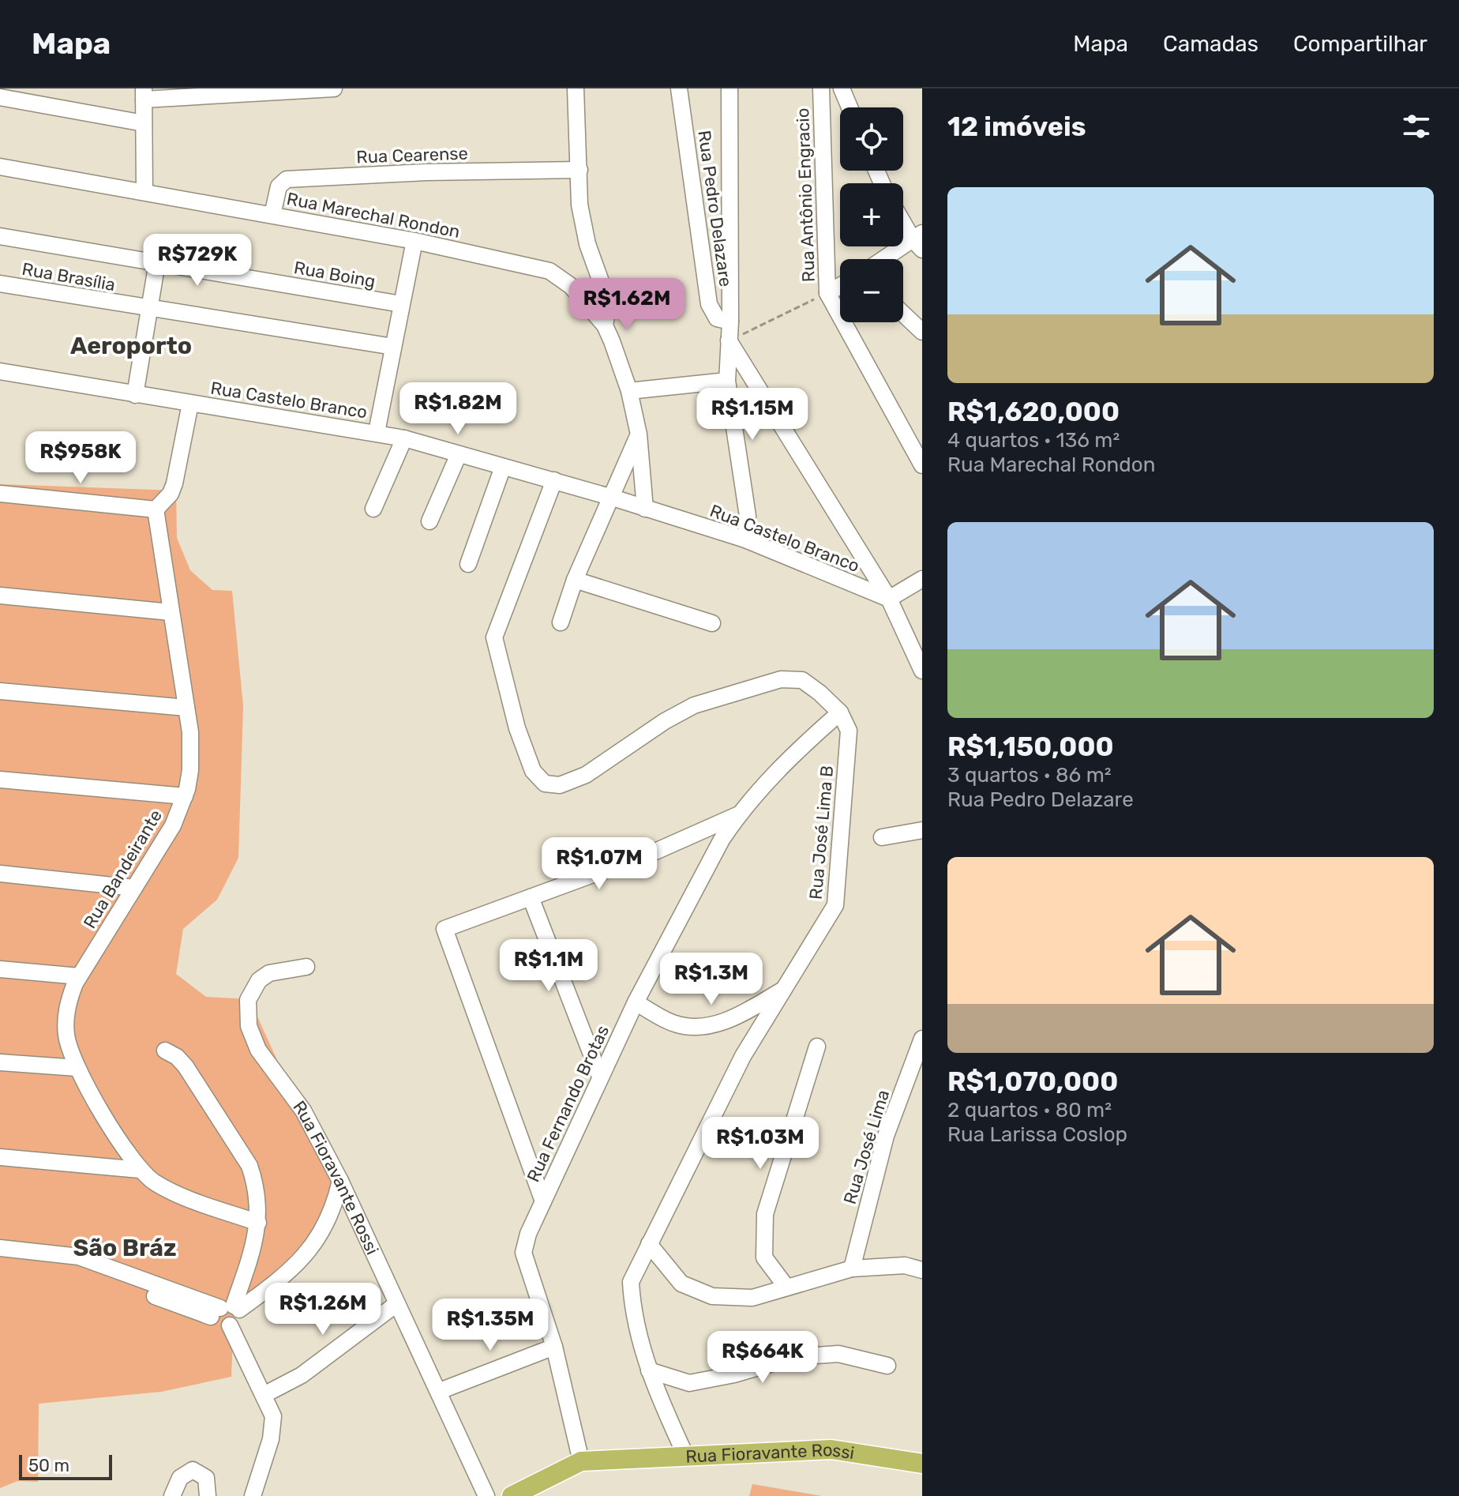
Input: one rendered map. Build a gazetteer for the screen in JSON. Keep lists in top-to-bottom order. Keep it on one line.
{"streets":{"main road":["Rua Fioravante Rossi"],"street":["Rua Cearense","Rua Antônio Engracio","Rua Pedro Delazare","Rua Marechal Rondon","Rua Boing","Rua Brasília","Rua Castelo Branco","Rua José Lima B","Rua Bandeirante","Rua Fernando Brotas","Rua José Lima"]},"crossings":[["Rua Cearense","Rua Marechal Rondon"],["Rua Marechal Rondon","Rua Castelo Branco"],["Rua José Lima B","Rua Fernando Brotas"],["Rua José Lima B","Rua Fioravante Rossi"],["Rua Fernando Brotas","Rua Fioravante Rossi"]],"districts":["Aeroporto","São Bráz"],"scale_bar":"50 m","page":{"header":"Mapa","nav":["Mapa","Camadas","Compartilhar"],"heading":"12 imóveis","map_buttons":["+","−"],"list":[{"name":"R$1,620,000","note":"4 quartos · 136 m² · Rua Marechal Rondon"},{"name":"R$1,150,000","note":"3 quartos · 86 m² · Rua Pedro Delazare"},{"name":"R$1,070,000","note":"2 quartos · 80 m² · Rua Larissa Coslop"}],"price":["R$729K","R$1.62M","R$1.82M","R$1.15M","R$958K","R$1.07M","R$1.1M","R$1.3M","R$1.03M","R$1.26M","R$1.35M","R$664K"],"scale":"50 m"}}
